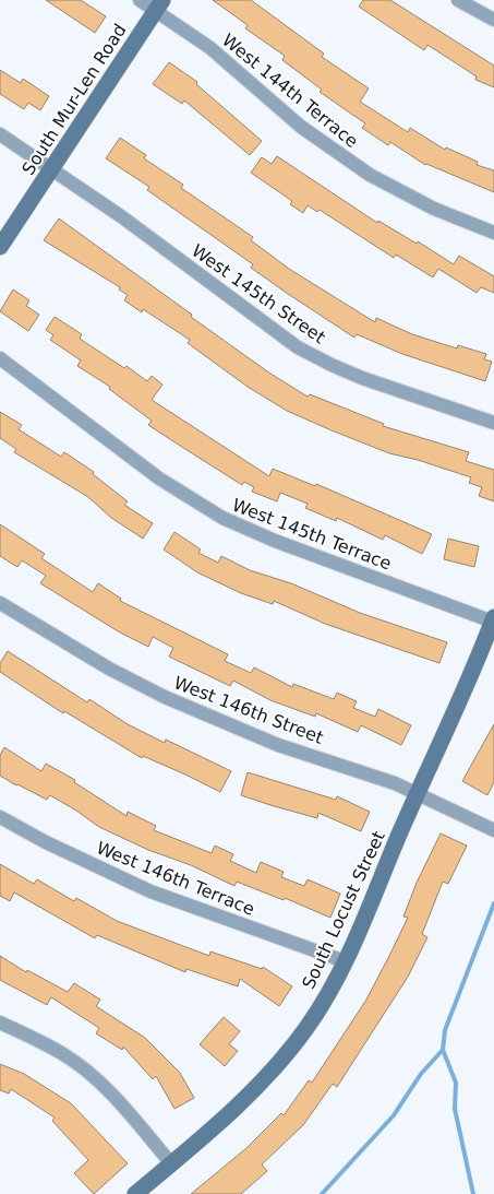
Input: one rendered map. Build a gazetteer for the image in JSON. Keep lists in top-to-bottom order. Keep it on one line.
{"streets":{"street":["West 144th Terrace","South Mur-Len Road","West 145th Street","West 145th Terrace","West 146th Street","West 146th Terrace","South Locust Street"]},"crossings":[["West 144th Terrace","South Mur-Len Road"],["South Mur-Len Road","West 145th Street"],["West 145th Terrace","South Locust Street"],["West 146th Street","South Locust Street"],["West 146th Terrace","South Locust Street"]]}
